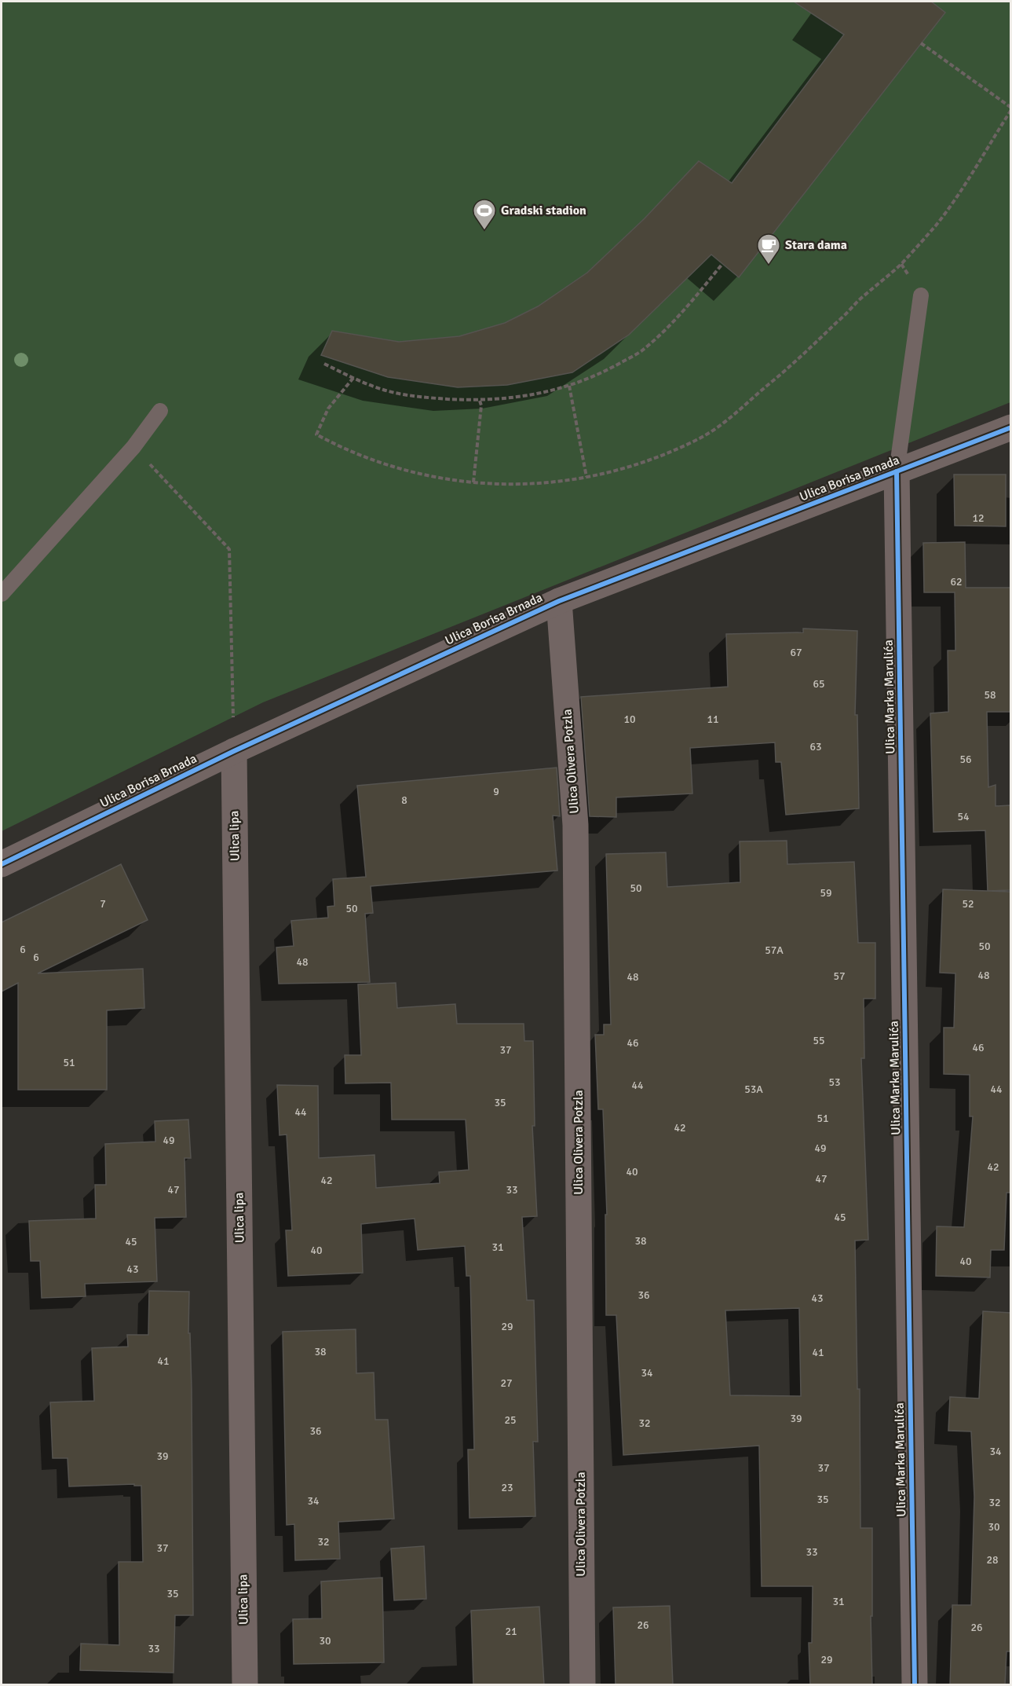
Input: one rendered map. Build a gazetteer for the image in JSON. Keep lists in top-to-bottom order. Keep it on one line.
{"streets":{"street":["Ulica Borisa Brnada","Ulica Marka Marulića","Ulica Olivera Potzla","Ulica lipa"]},"crossings":[["Ulica Borisa Brnada","Ulica Marka Marulića"],["Ulica Borisa Brnada","Ulica Olivera Potzla"],["Ulica Borisa Brnada","Ulica lipa"]],"places":{"sports":["Gradski stadion"],"cafe":["Stara dama"]},"house_numbers":["12","62","67","65","58","10","11","63","56","9","8","54","50","59","7","52","50","50","6","57A","6","48","48","57","48","55","46","46","37","51","53","44","53A","44","35","44","51","42","49","49","42","40","47","42","47","33","45","38","45","31","40","40","43","36","43","29","38","41","41","34","27","39","25","32","36","34","39","37","23","35","34","32","30","32","37","33","28","35","31","26","26","21","30","33","29"]}
